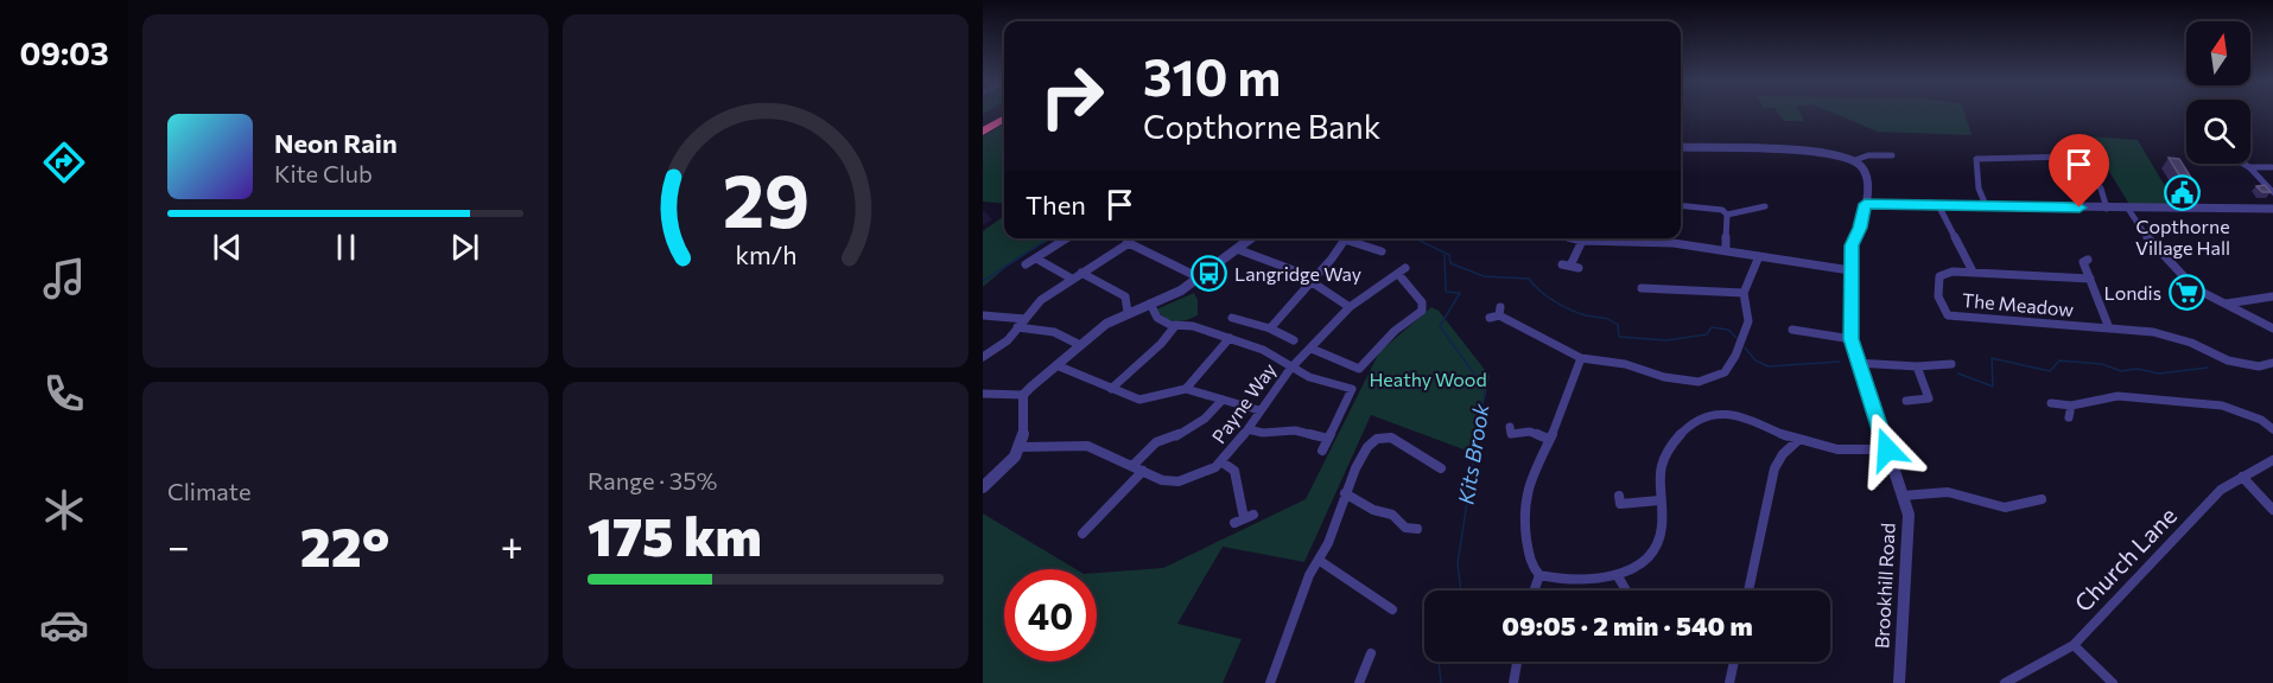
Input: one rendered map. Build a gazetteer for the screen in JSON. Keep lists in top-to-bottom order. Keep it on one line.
{"streets":{"street":["The Meadow","Payne Way","Church Lane","Brookhill Road"]},"water":["Kits Brook"],"parks":["Heathy Wood"],"places":{"public building":["Copthorne Village Hall"],"bus stop":["Langridge Way"],"supermarket":["Londis"]},"north":"top","page":{"tabs":"09:03","turn":["310 m","Copthorne Bank"],"song":["Neon Rain","Kite Club"],"then":"Then","tile":["Climate",["Range · 35%","175 km"]],"heat":["−","22°","+"],"limit":"40","trip":"09:05 · 2 min · 540 m","gauge":["29","km/h"]}}
